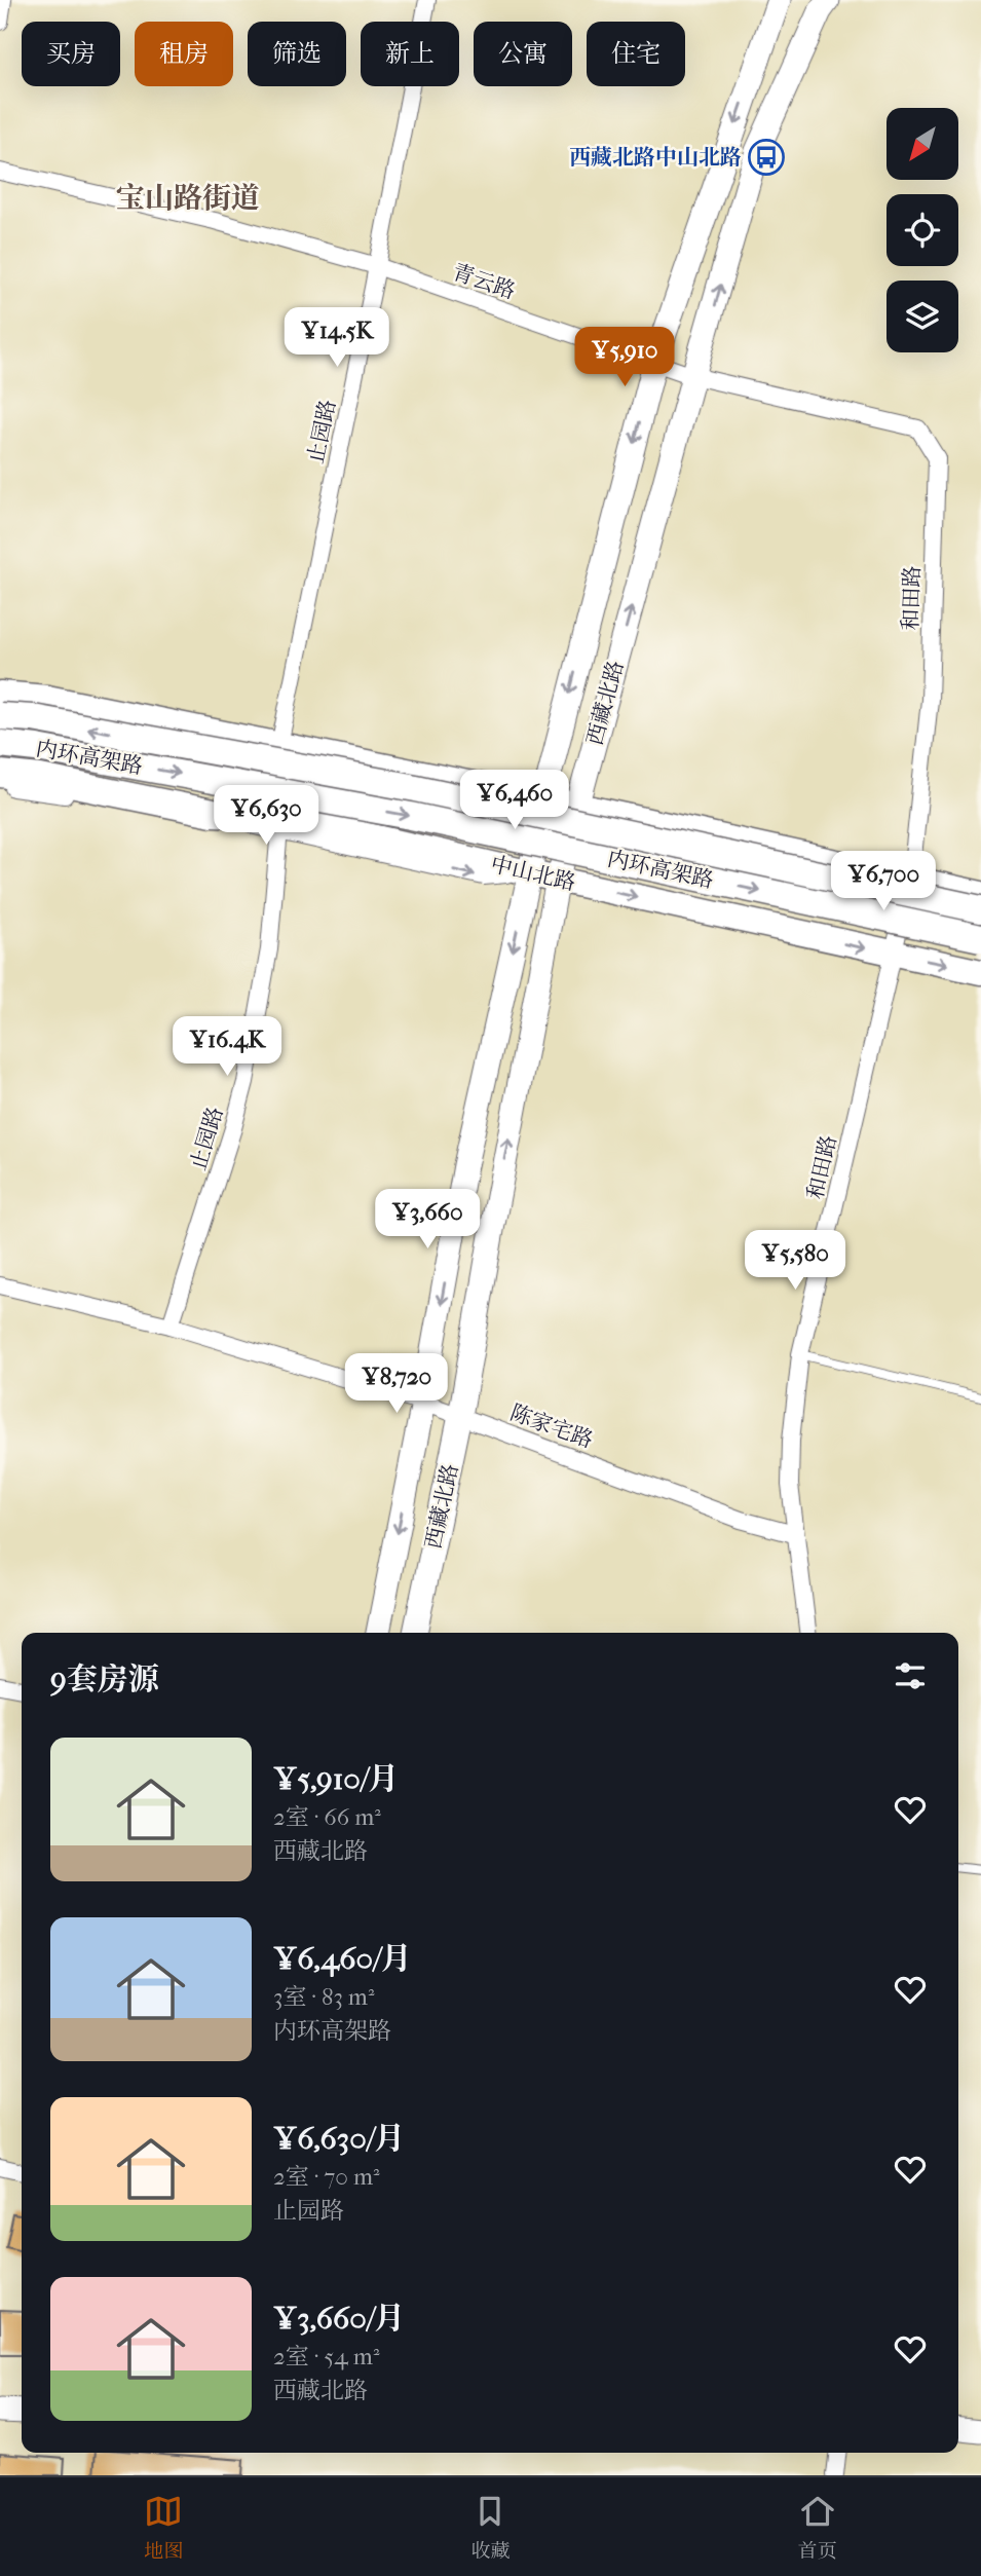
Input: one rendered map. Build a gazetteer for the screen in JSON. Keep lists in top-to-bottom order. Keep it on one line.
{"streets":{"highway":["内环高架路"],"main road":["西藏北路","中山北路"],"street":["青云路","止园路","和田路","陈家宅路"]},"crossings":[["青云路","止园路"],["青云路","和田路"],["青云路","西藏北路"],["止园路","中山北路"],["止园路","陈家宅路"],["和田路","中山北路"],["和田路","陈家宅路"],["西藏北路","中山北路"],["西藏北路","陈家宅路"]],"districts":["宝山路街道"],"places":{"bus stop":["西藏北路中山北路"]},"north":"bottom left","page":{"chip":["买房","租房","筛选","新上","公寓","住宅"],"price":["¥14.5K","¥5,910","¥6,460","¥6,630","¥6,700","¥16.4K","¥3,660","¥5,580","¥8,720"],"heading":"9套房源","list":[{"name":"¥5,910/月","note":"2室 · 66 m² · 西藏北路"},{"name":"¥6,460/月","note":"3室 · 83 m² · 内环高架路"},{"name":"¥6,630/月","note":"2室 · 70 m² · 止园路"},{"name":"¥3,660/月","note":"2室 · 54 m² · 西藏北路"}],"tabs":["地图","收藏","首页"]}}
